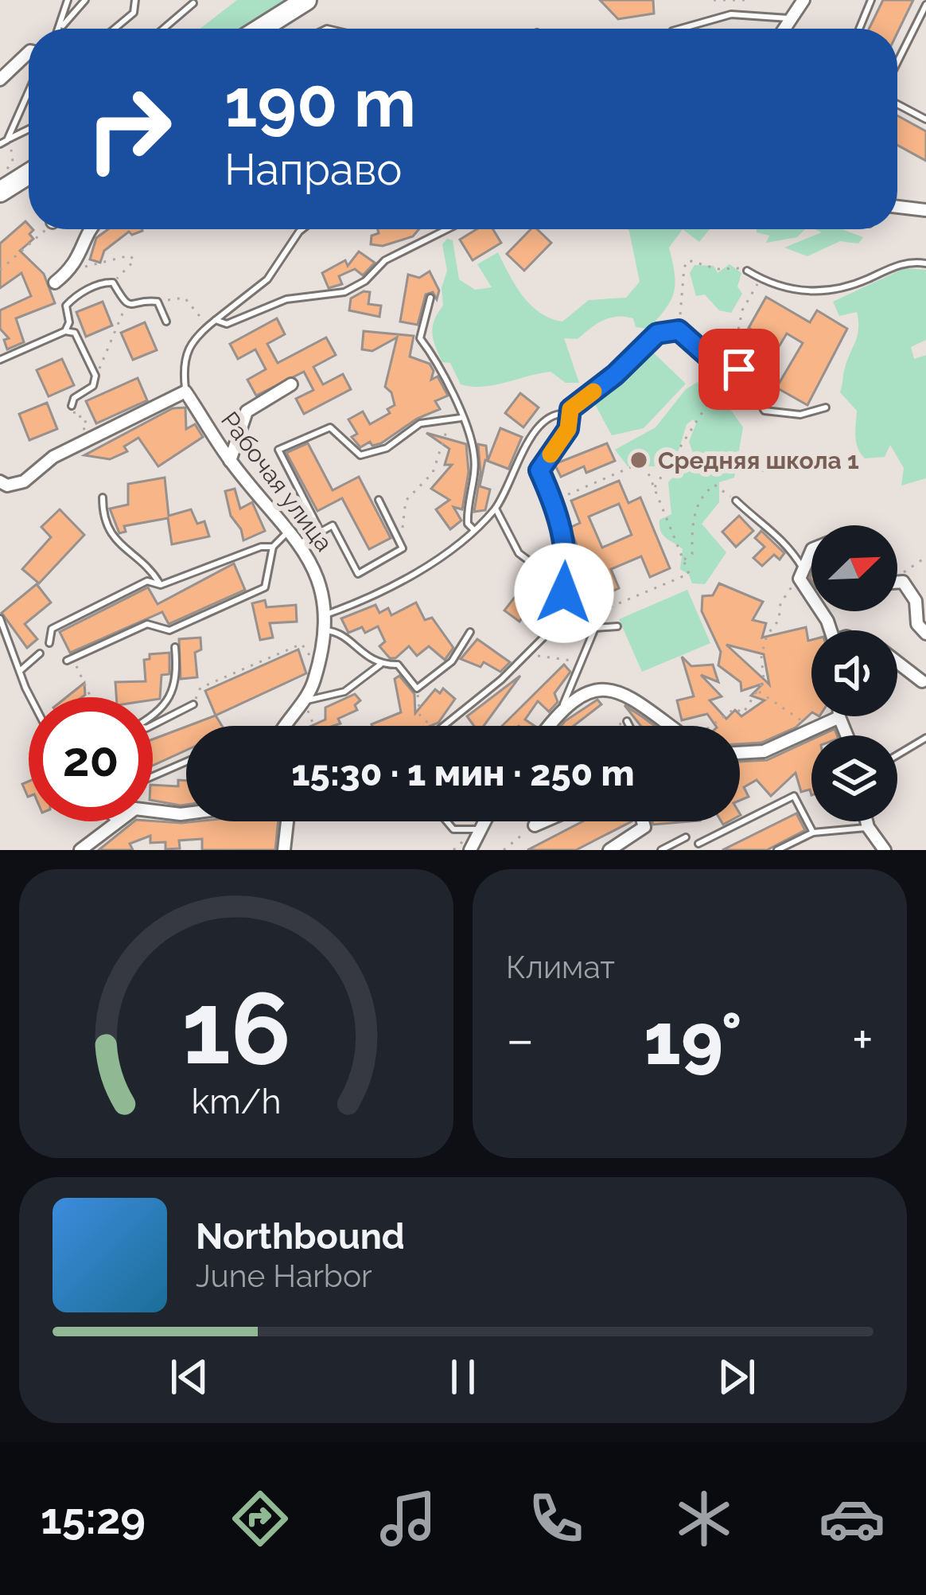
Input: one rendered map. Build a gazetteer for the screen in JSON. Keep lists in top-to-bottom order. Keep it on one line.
{"streets":{"street":["Рабочая улица"]},"places":["Средняя школа 1"],"north":"top right","page":{"turn":["190 m","Направо"],"limit":"20","trip":"15:30 · 1 мин · 250 m","tile":"Климат","heat":["−","19°","+"],"song":["Northbound","June Harbor"],"tabs":"15:29","gauge":["16","km/h"]}}
